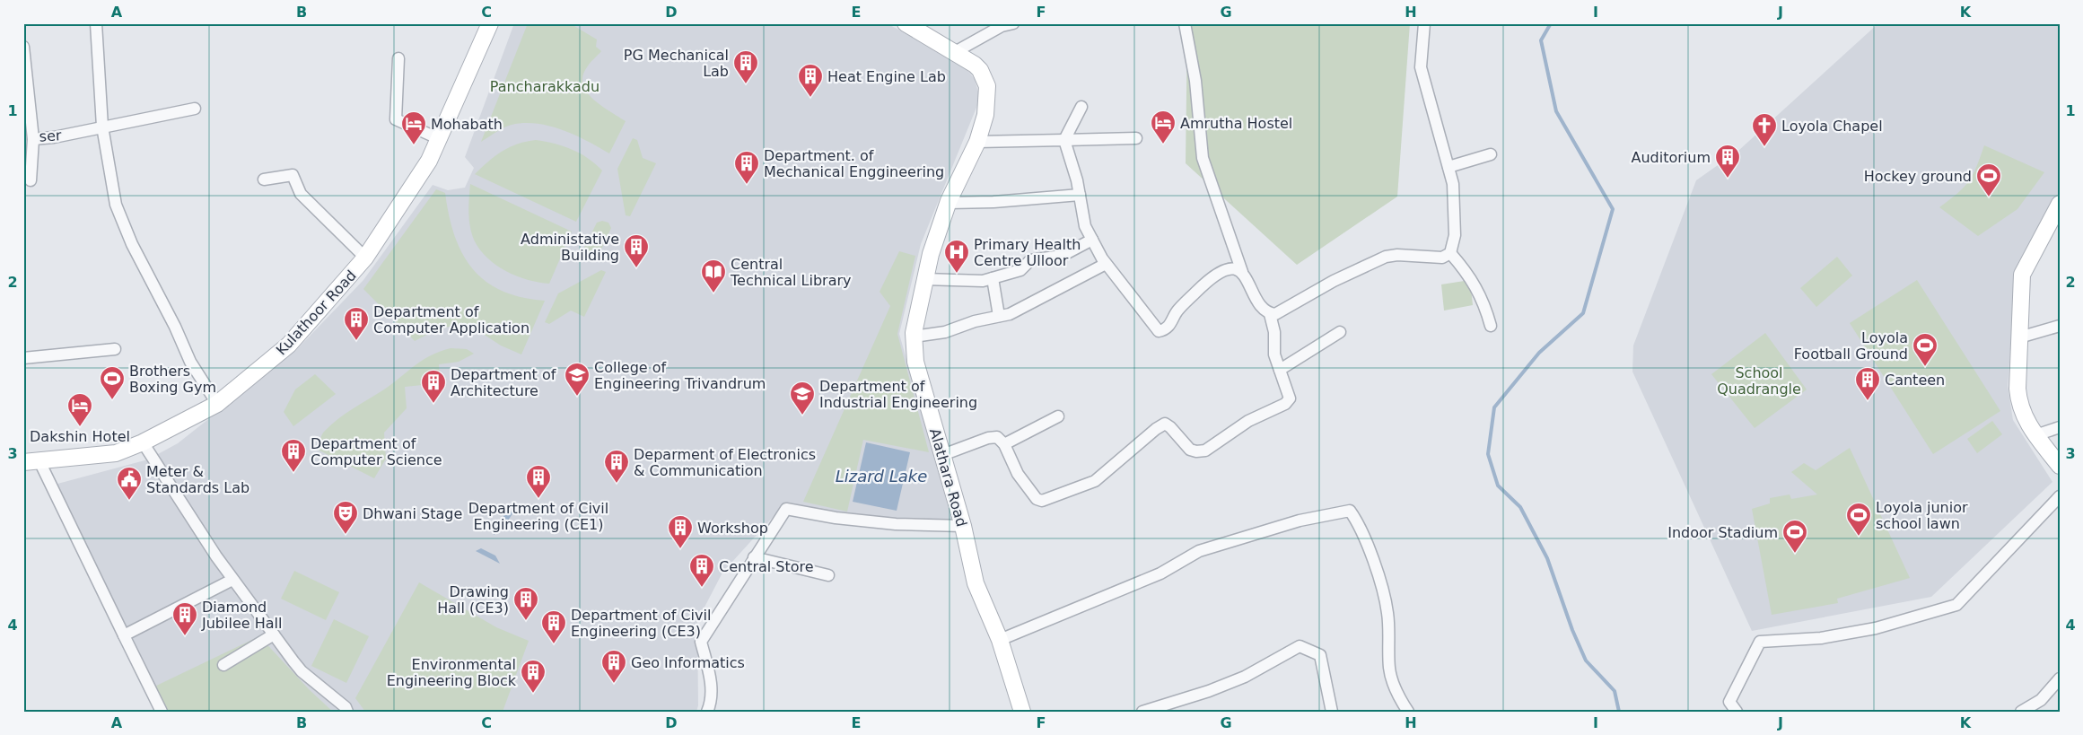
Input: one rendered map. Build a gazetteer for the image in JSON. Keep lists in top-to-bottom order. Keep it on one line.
{"streets":{"main road":["Kulathoor Road","Alathara Road"],"street":["ser"]},"water":["Lizard Lake"],"parks":["Pancharakkadu","School Quadrangle"],"places":{"building":["PG Mechanical Lab","Heat Engine Lab","Auditorium","Department. of Mechanical Enggineering","Administative Building","Department of Computer Application","Canteen","Department of Architecture","Department of Computer Science","Deparment of Electronics & Communication","Department of Civil Engineering (CE1)","Workshop","Central Store","Drawing Hall (CE3)","Diamond Jubilee Hall","Department of Civil Engineering (CE3)","Geo Informatics","Environmental Engineering Block"],"hotel":["Amrutha Hostel","Mohabath","Dakshin Hotel"],"church":["Loyola Chapel"],"sports":["Hockey ground","Loyola Football Ground","Brothers Boxing Gym","Loyola junior school lawn","Indoor Stadium"],"hospital":["Primary Health Centre Ulloor"],"library":["Central Technical Library"],"school or university":["College of Engineering Trivandrum","Department of Industrial Engineering"],"public building":["Meter & Standards Lab"],"theatre":["Dhwani Stage"]},"grid":{"columns":["A","B","C","D","E","F","G","H","I","J","K"],"rows":["1","2","3","4"]}}
